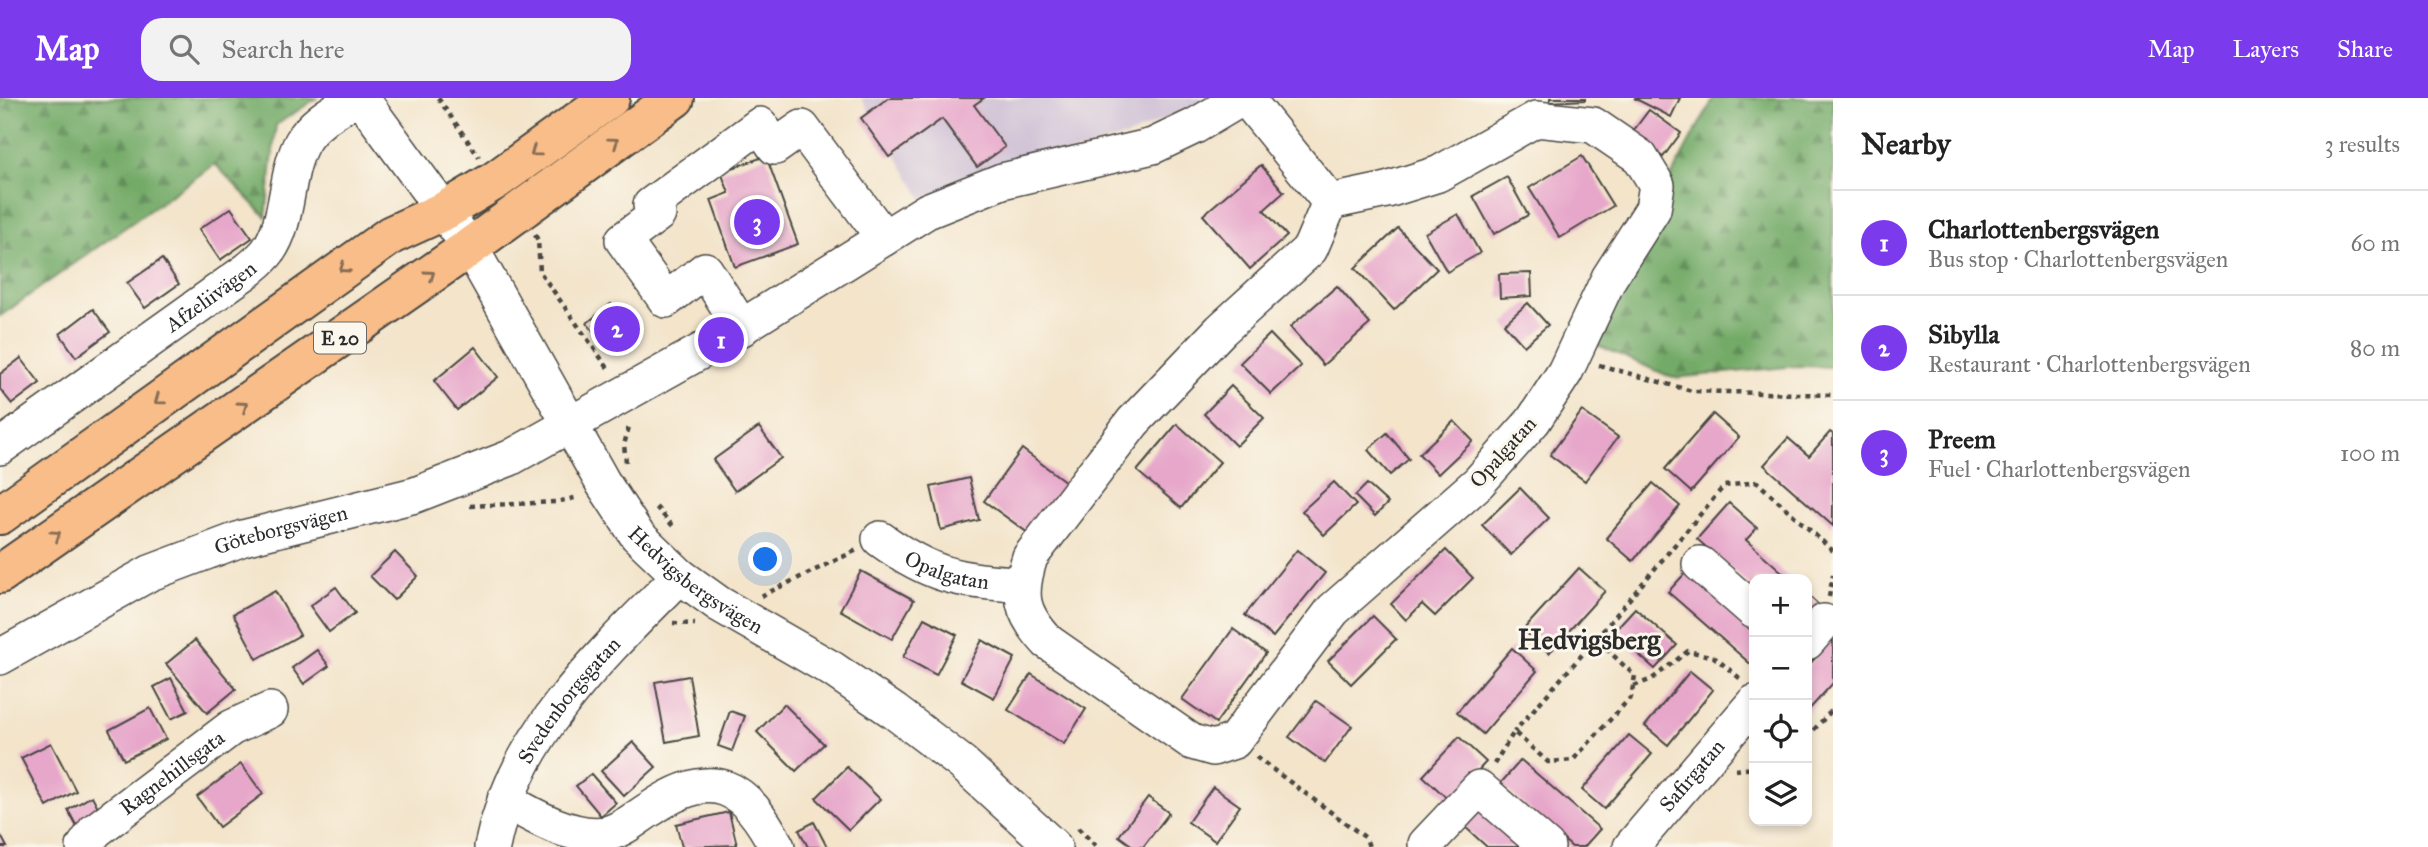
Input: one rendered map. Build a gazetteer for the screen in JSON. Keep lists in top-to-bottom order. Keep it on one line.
{"streets":{"highway":["E 20"],"street":["Afzeliivägen","Opalgatan","Göteborgsvägen","Hedvigsbergsvägen","Svedenborgsgatan","Ragnehillsgata","Safirgatan"]},"crossings":[["Afzeliivägen","Hedvigsbergsvägen"],["E 20","Hedvigsbergsvägen"],["Göteborgsvägen","Hedvigsbergsvägen"],["Hedvigsbergsvägen","Svedenborgsgatan"]],"districts":["Hedvigsberg"],"page":{"header":"Map","search":"Search here","nav":["Map","Layers","Share"],"heading":["Nearby","3 results"],"list":[{"mark":"1","name":"Charlottenbergsvägen","note":"Bus stop · Charlottenbergsvägen","value":"60 m"},{"mark":"2","name":"Sibylla","note":"Restaurant · Charlottenbergsvägen","value":"80 m"},{"mark":"3","name":"Preem","note":"Fuel · Charlottenbergsvägen","value":"100 m"}],"pins":["3","2","1"],"map_buttons":["+","−"]}}
